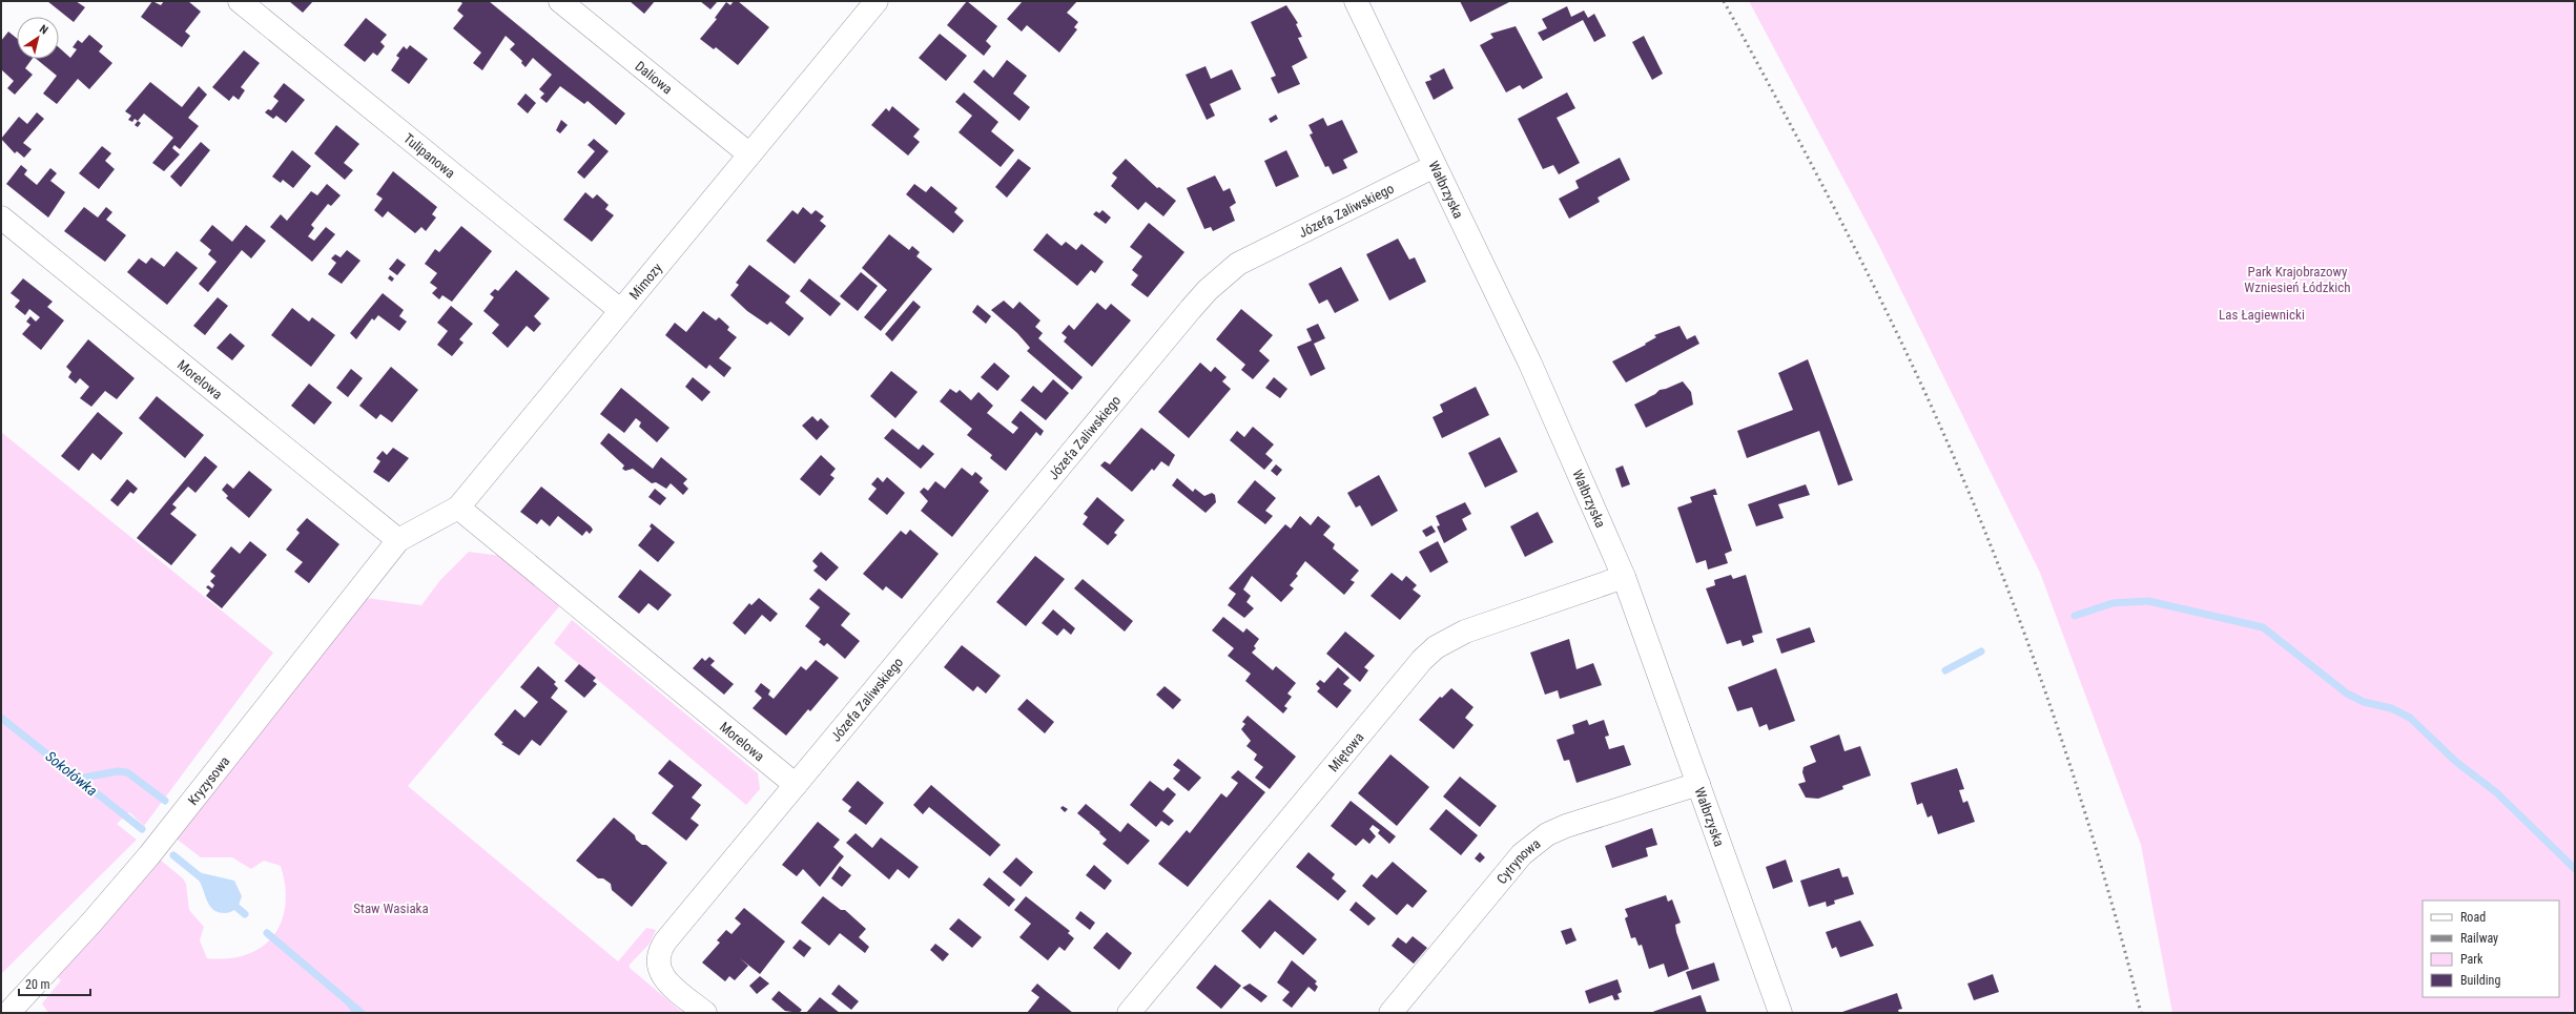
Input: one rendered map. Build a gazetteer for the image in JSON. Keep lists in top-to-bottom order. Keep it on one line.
{"streets":{"street":["Daliowa","Tulipanowa","Wałbrzyska","Józefa Zaliwskiego","Mimozy","Morelowa","Miętowa","Kryzysowa","Cytrynowa"]},"crossings":[["Daliowa","Mimozy"],["Tulipanowa","Mimozy"],["Wałbrzyska","Józefa Zaliwskiego"],["Wałbrzyska","Miętowa"],["Wałbrzyska","Cytrynowa"],["Józefa Zaliwskiego","Morelowa"],["Mimozy","Morelowa"],["Mimozy","Kryzysowa"],["Morelowa","Kryzysowa"]],"water":["Sokołówka"],"parks":["Park Krajobrazowy Wzniesień Łódzkich","Las Łagiewnicki","Staw Wasiaka"],"legend":["Road","Railway","Park","Building"],"scale_bar":"20 m","north":"top right"}
